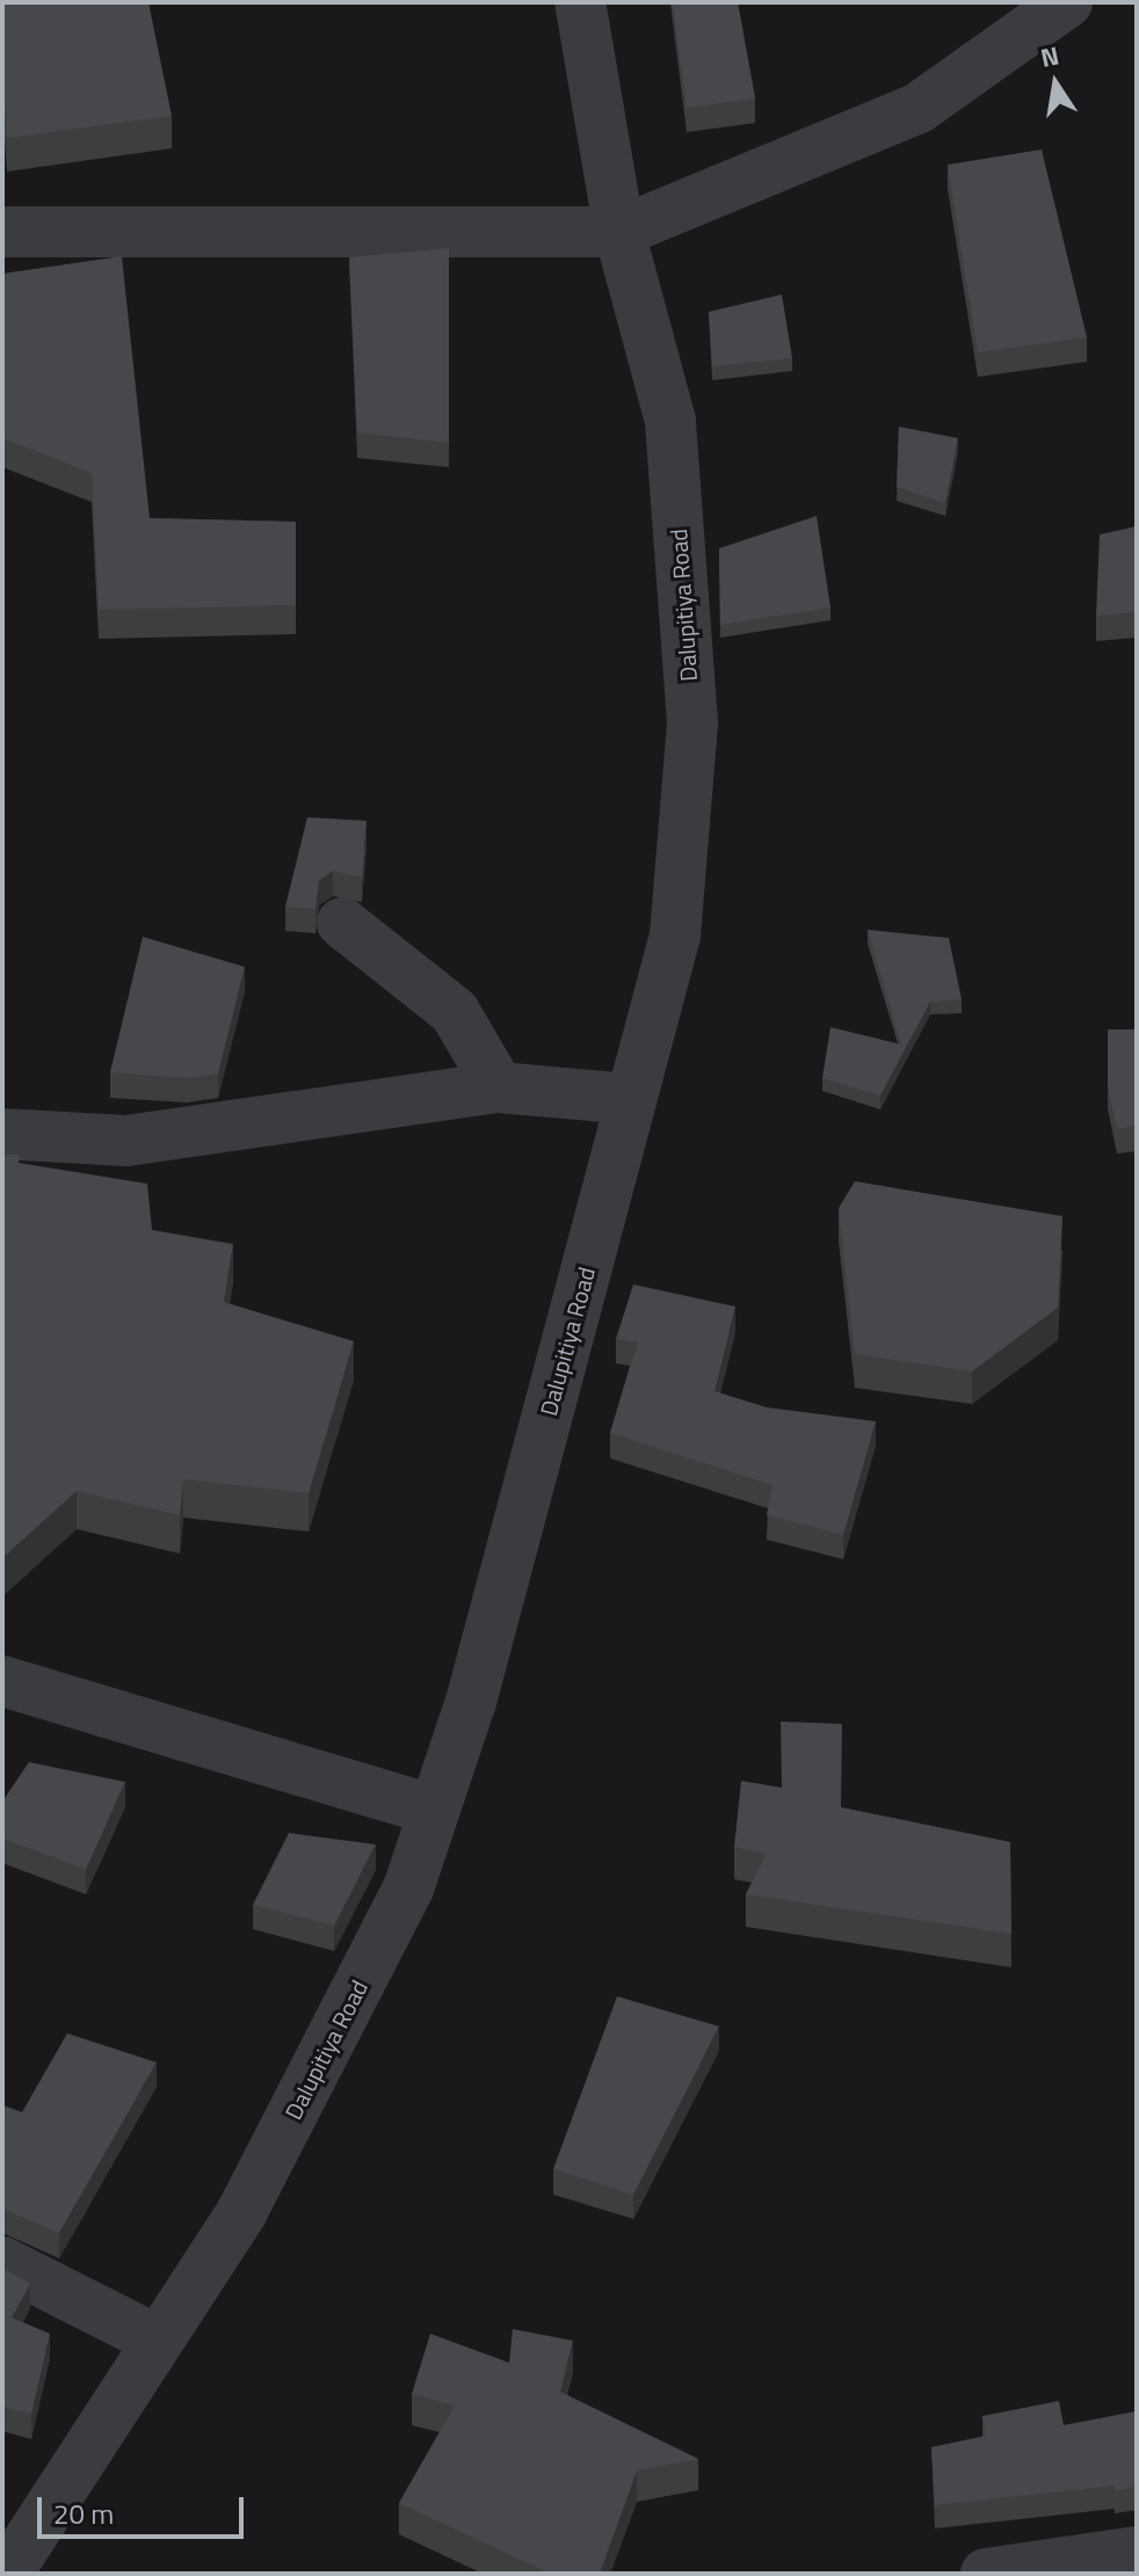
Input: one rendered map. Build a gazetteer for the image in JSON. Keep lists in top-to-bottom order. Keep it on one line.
{"streets":{"street":["Dalupitiya Road"]},"scale_bar":"20 m","north":"top"}
